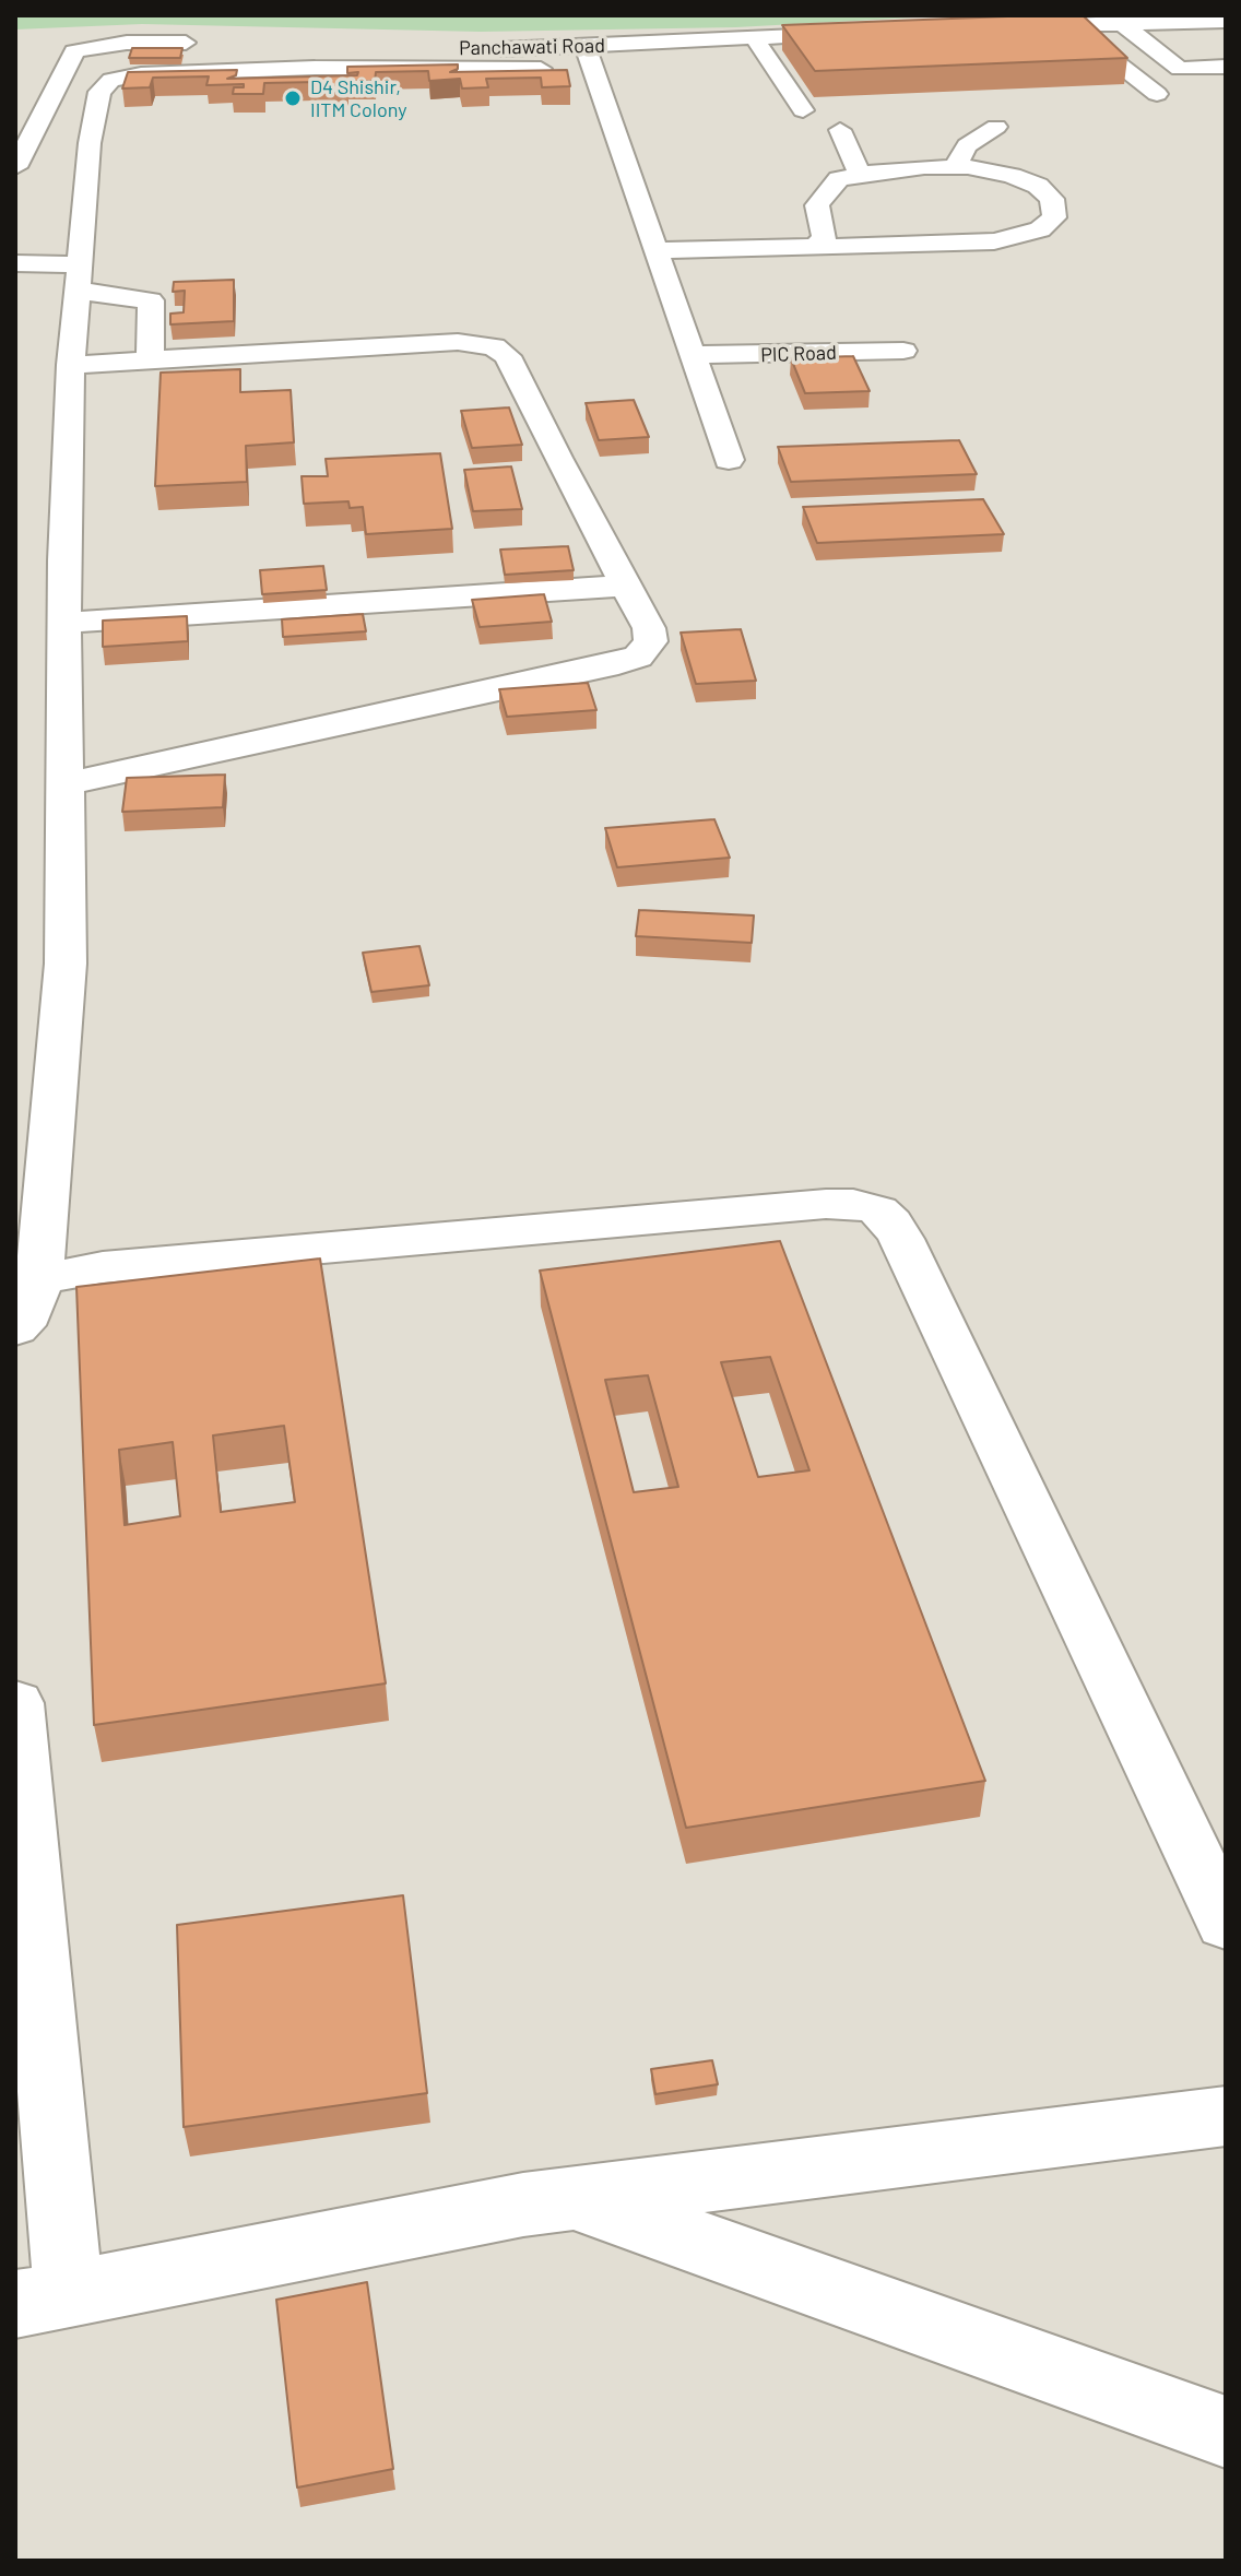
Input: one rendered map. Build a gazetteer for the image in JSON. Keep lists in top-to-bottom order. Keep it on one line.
{"streets":{"street":["Panchawati Road","PIC Road"]},"places":["D4 Shishir, IITM Colony"]}
